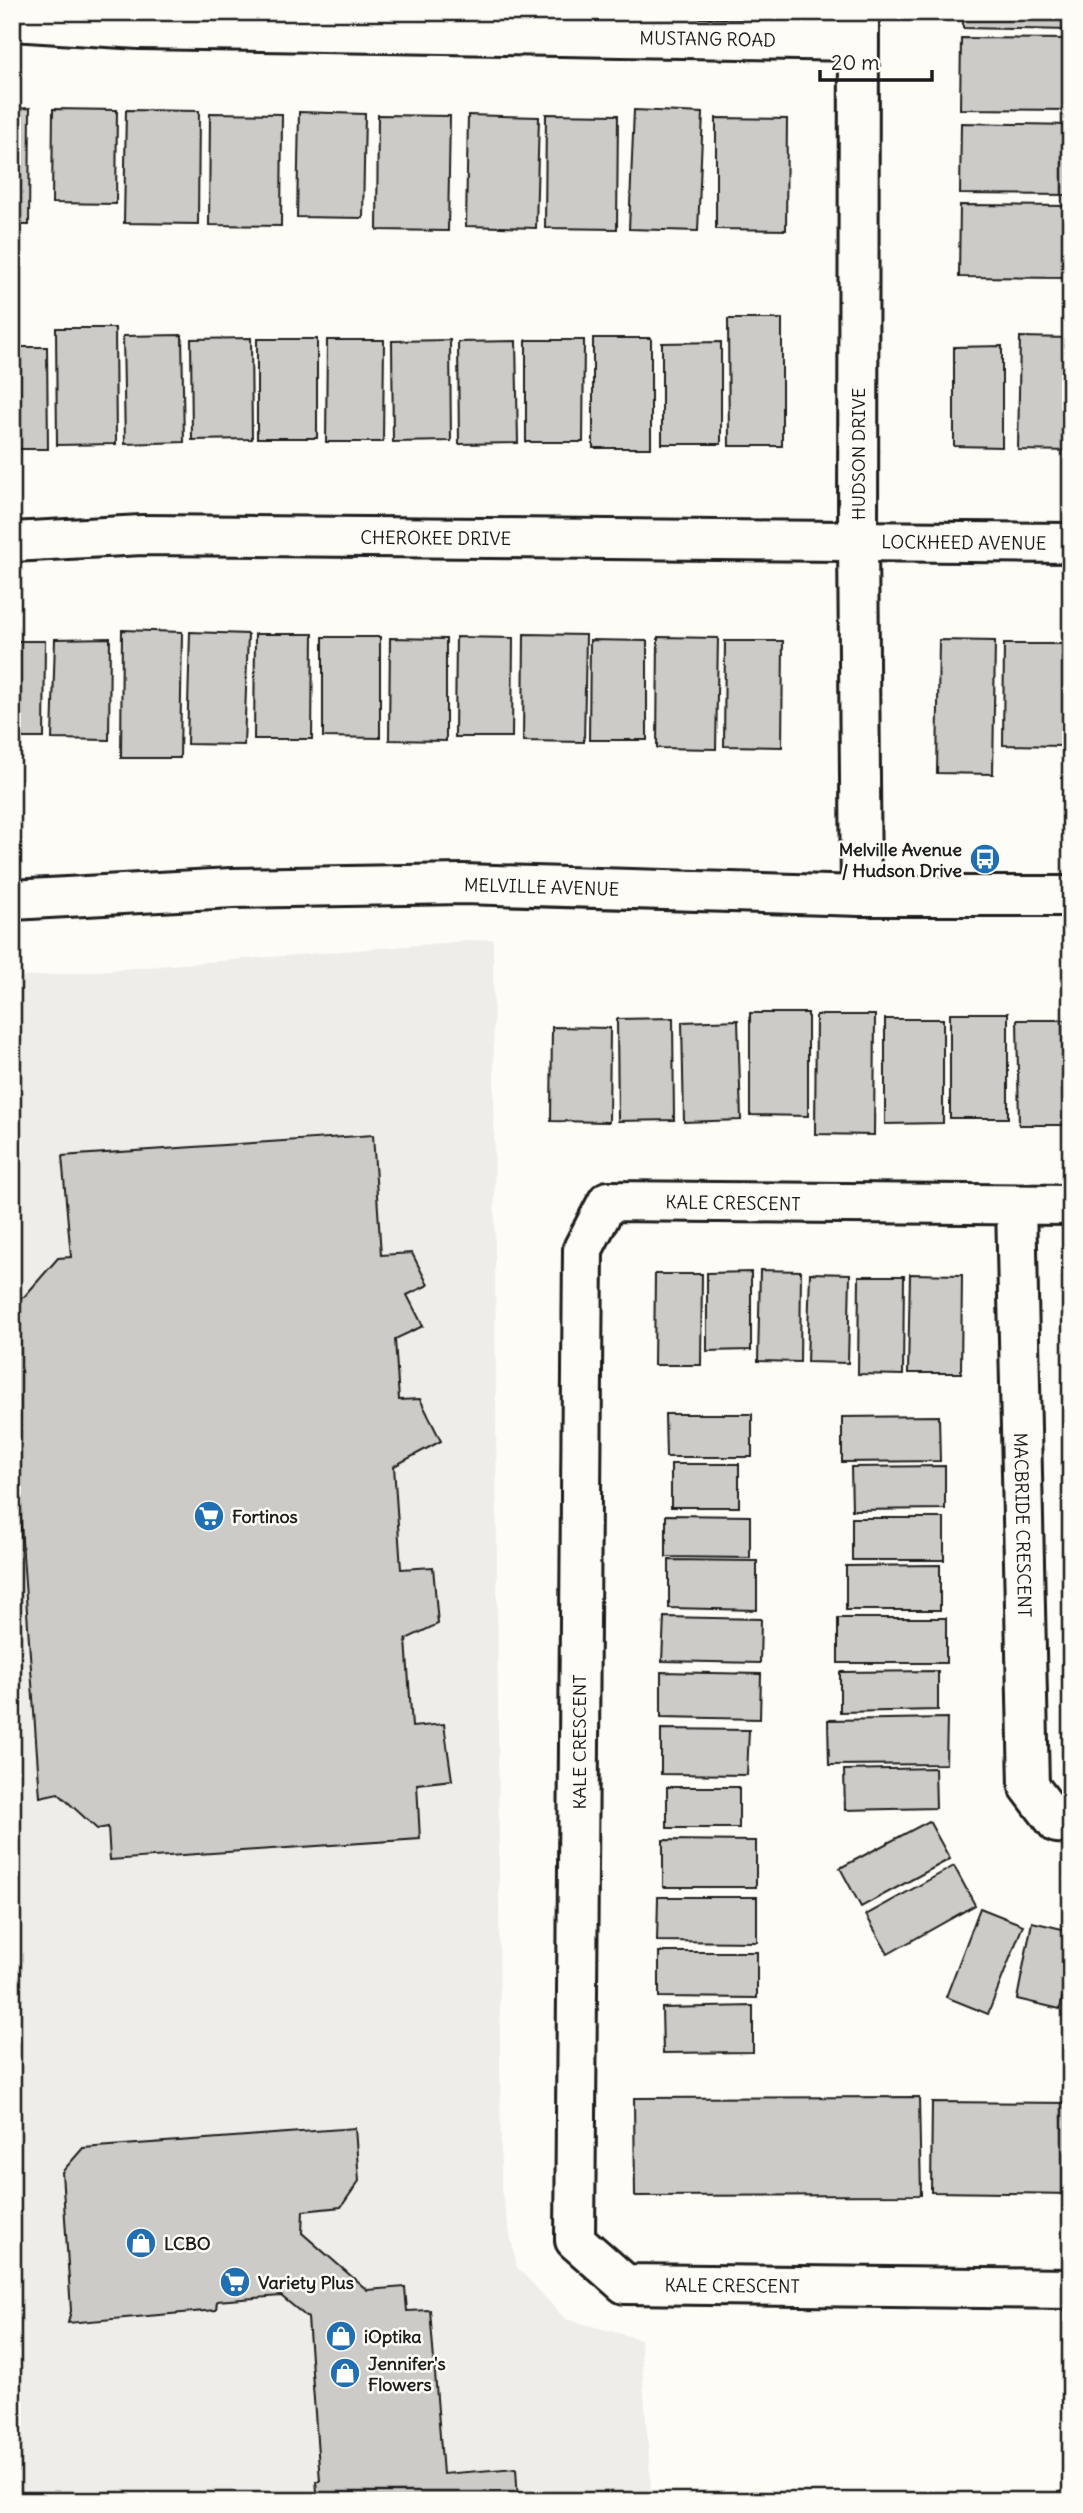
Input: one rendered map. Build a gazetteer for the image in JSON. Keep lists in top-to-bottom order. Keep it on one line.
{"streets":{"street":["MUSTANG ROAD","HUDSON DRIVE","CHEROKEE DRIVE","LOCKHEED AVENUE","MELVILLE AVENUE","KALE CRESCENT","MACBRIDE CRESCENT"]},"crossings":[["MUSTANG ROAD","HUDSON DRIVE"],["HUDSON DRIVE","CHEROKEE DRIVE"],["HUDSON DRIVE","LOCKHEED AVENUE"],["HUDSON DRIVE","MELVILLE AVENUE"],["CHEROKEE DRIVE","LOCKHEED AVENUE"],["KALE CRESCENT","MACBRIDE CRESCENT"]],"places":{"bus stop":["Melville Avenue / Hudson Drive"],"supermarket":["Fortinos","Variety Plus"],"shop":["LCBO","iOptika","Jennifer's Flowers"]},"scale_bar":"20 m"}
